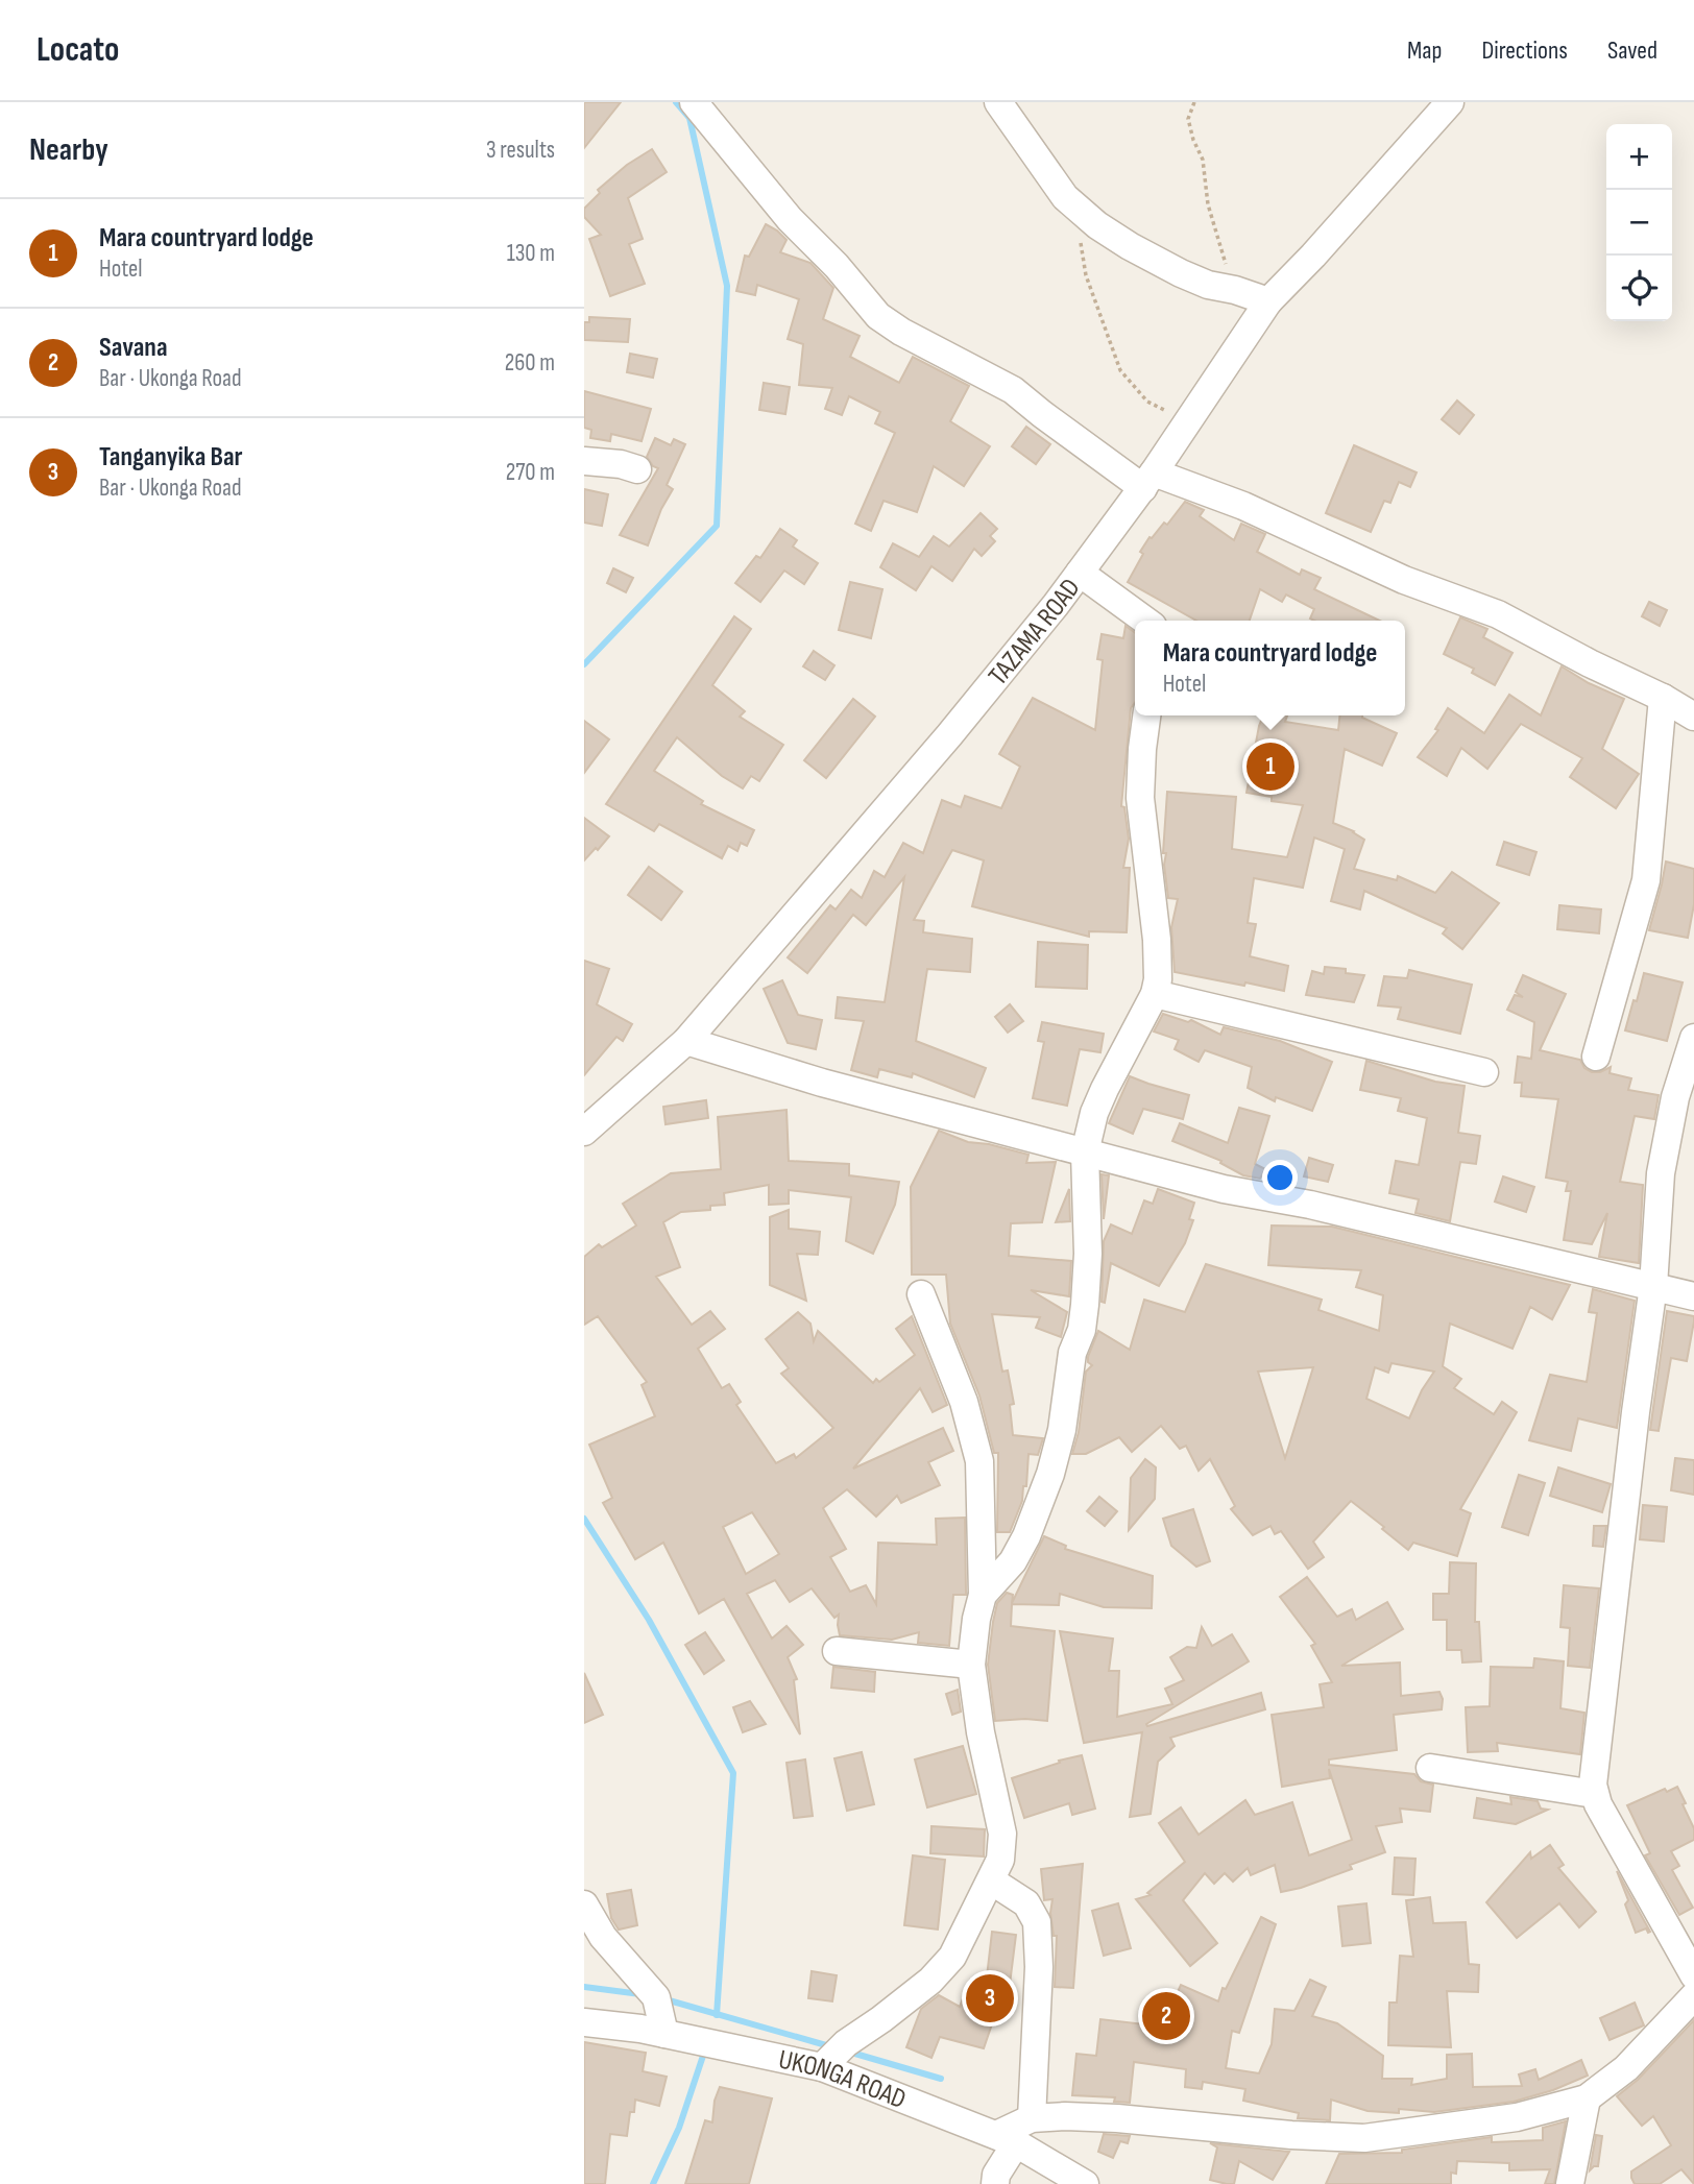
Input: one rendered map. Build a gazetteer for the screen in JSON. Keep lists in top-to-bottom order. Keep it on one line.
{"streets":{"street":["TAZAMA ROAD","UKONGA ROAD"]},"page":{"header":"Locato","nav":["Map","Directions","Saved"],"heading":["Nearby","3 results"],"map_buttons":["+","−"],"list":[{"mark":"1","name":"Mara countryard lodge","note":"Hotel","value":"130 m"},{"mark":"2","name":"Savana","note":"Bar · Ukonga Road","value":"260 m"},{"mark":"3","name":"Tanganyika Bar","note":"Bar · Ukonga Road","value":"270 m"}],"popup":["Mara countryard lodge","Hotel"],"pins":["1","3","2"]}}
